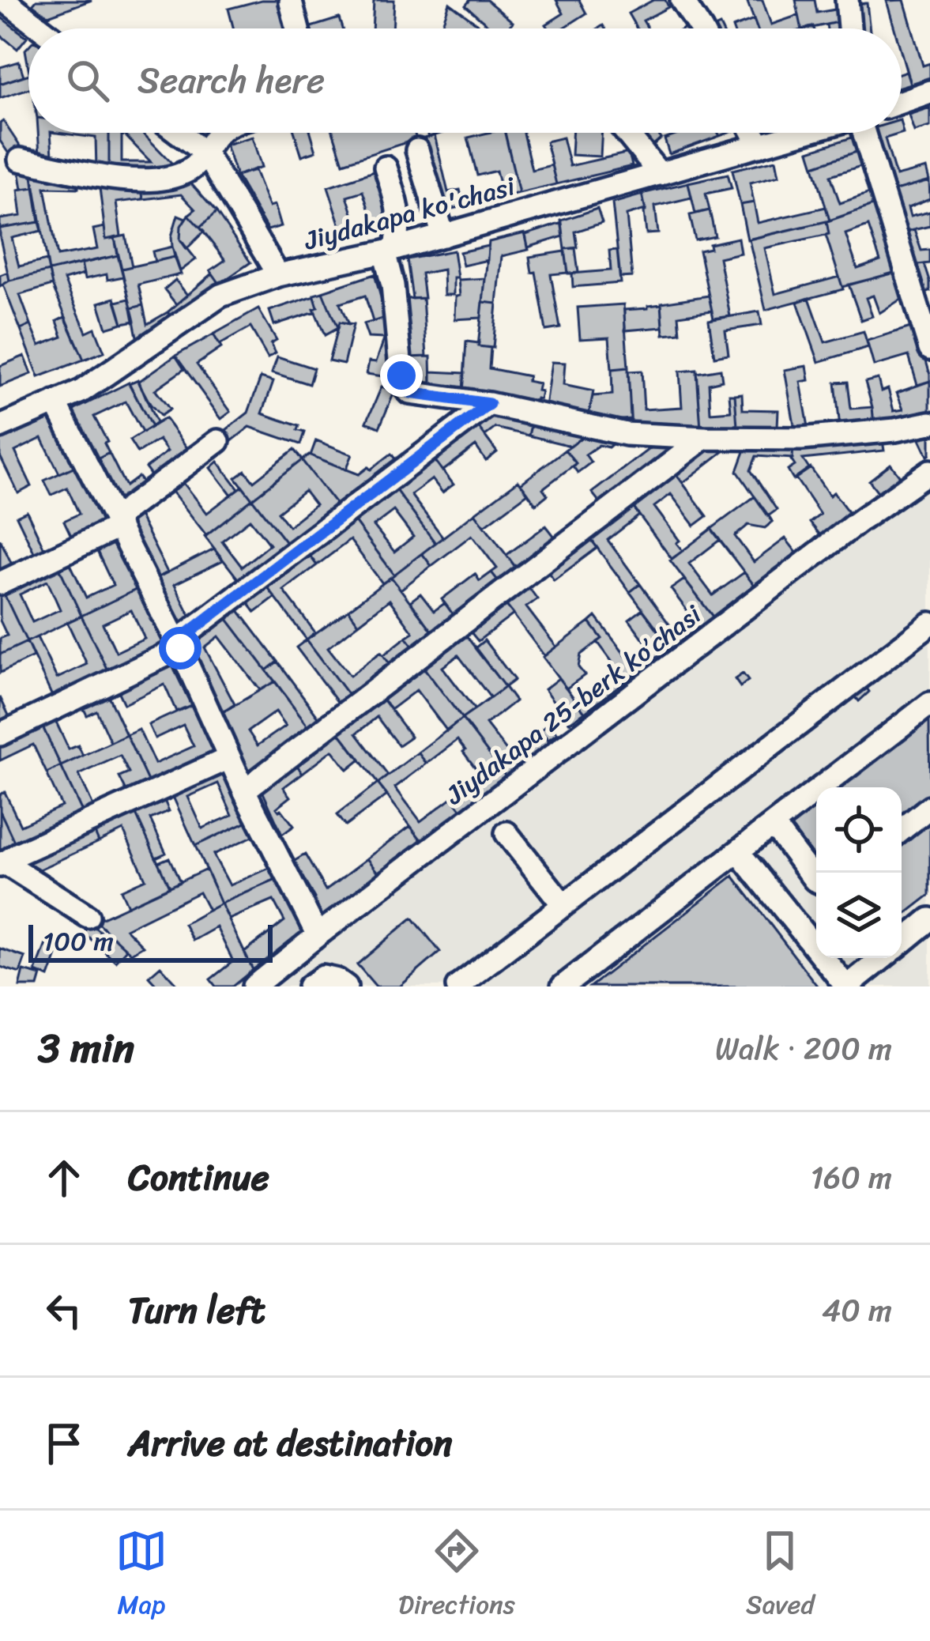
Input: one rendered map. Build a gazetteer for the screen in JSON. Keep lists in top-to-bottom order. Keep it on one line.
{"streets":{"street":["Jiydakapa ko'chasi","Jiydakapa 25-berk koʼchasi"]},"scale_bar":"100 m","page":{"search":"Search here","scale":"100 m","heading":["3 min","Walk · 200 m"],"list":[["Continue","160 m"],["Turn left","40 m"],"Arrive at destination"],"nav":["Map","Directions","Saved"]}}
